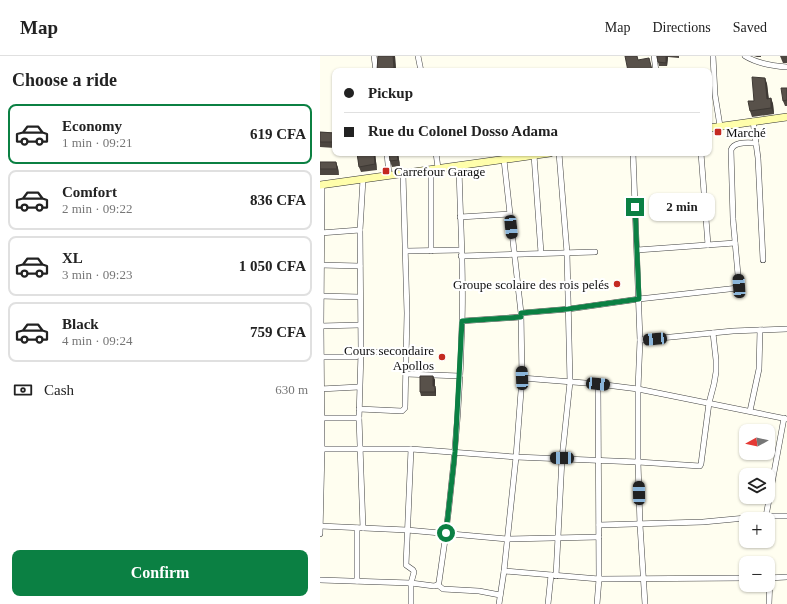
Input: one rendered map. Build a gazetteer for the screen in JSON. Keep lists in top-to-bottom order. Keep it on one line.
{"places":{"transit":["Marché","Carrefour Garage"],"other":["Groupe scolaire des rois pelés","Cours secondaire Apollos"]},"north":"left","page":{"header":"Map","nav":["Map","Directions","Saved"],"heading":"Choose a ride","banner":["Pickup","Rue du Colonel Dosso Adama"],"list":[{"name":"Economy","note":"1 min · 09:21","value":"619 CFA"},{"name":"Comfort","note":"2 min · 09:22","value":"836 CFA"},{"name":"XL","note":"3 min · 09:23","value":"1 050 CFA"},{"name":"Black","note":"4 min · 09:24","value":"759 CFA"}],"bubble":"2 min","pay":["Cash","630 m"],"map_buttons":["+","−"],"buttons":"Confirm"}}
